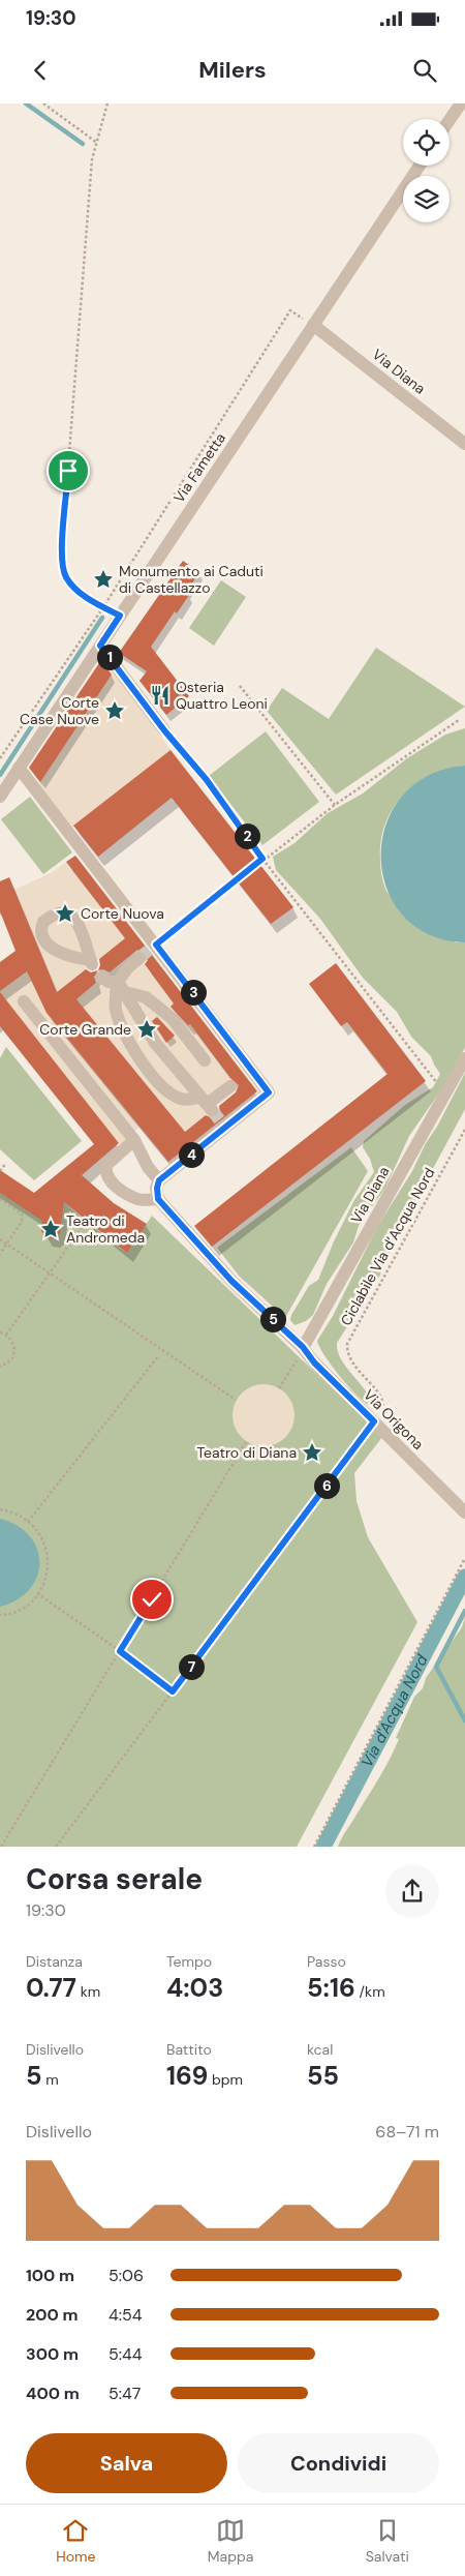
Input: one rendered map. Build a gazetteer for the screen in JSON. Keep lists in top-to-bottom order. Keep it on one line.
{"streets":{"street":["Via Diana","Via Fametta","Via Origona"],"path":["Ciclabile Via d’Acqua Nord"]},"crossings":[["Via Diana","Via Fametta"],["Via Diana","Via Origona"],["Ciclabile Via d’Acqua Nord","Via Origona"]],"water":["Via d'Acqua Nord"],"places":{"place":["Monumento ai Caduti di Castellazzo","Corte Case Nuove","Corte Nuova","Corte Grande","Teatro di Andromeda","Teatro di Diana"],"restaurant":["Osteria Quattro Leoni"]},"page":{"status":"19:30","header":"Milers","pins":["1","2","3","4","5","6","7"],"heading":["Corsa serale","19:30"],"stats":[["Distanza","0.77 km"],["Tempo","4:03"],["Passo","5:16 /km"],["Dislivello","5 m"],["Battito","169 bpm"],["kcal","55"]],"chart":["Dislivello","68–71 m"],"list":[{"name":"100 m","note":"5:06"},{"name":"200 m","note":"4:54"},{"name":"300 m","note":"5:44"},{"name":"400 m","note":"5:47"}],"buttons":["Salva","Condividi"],"tabs":["Home","Mappa","Salvati"]}}
